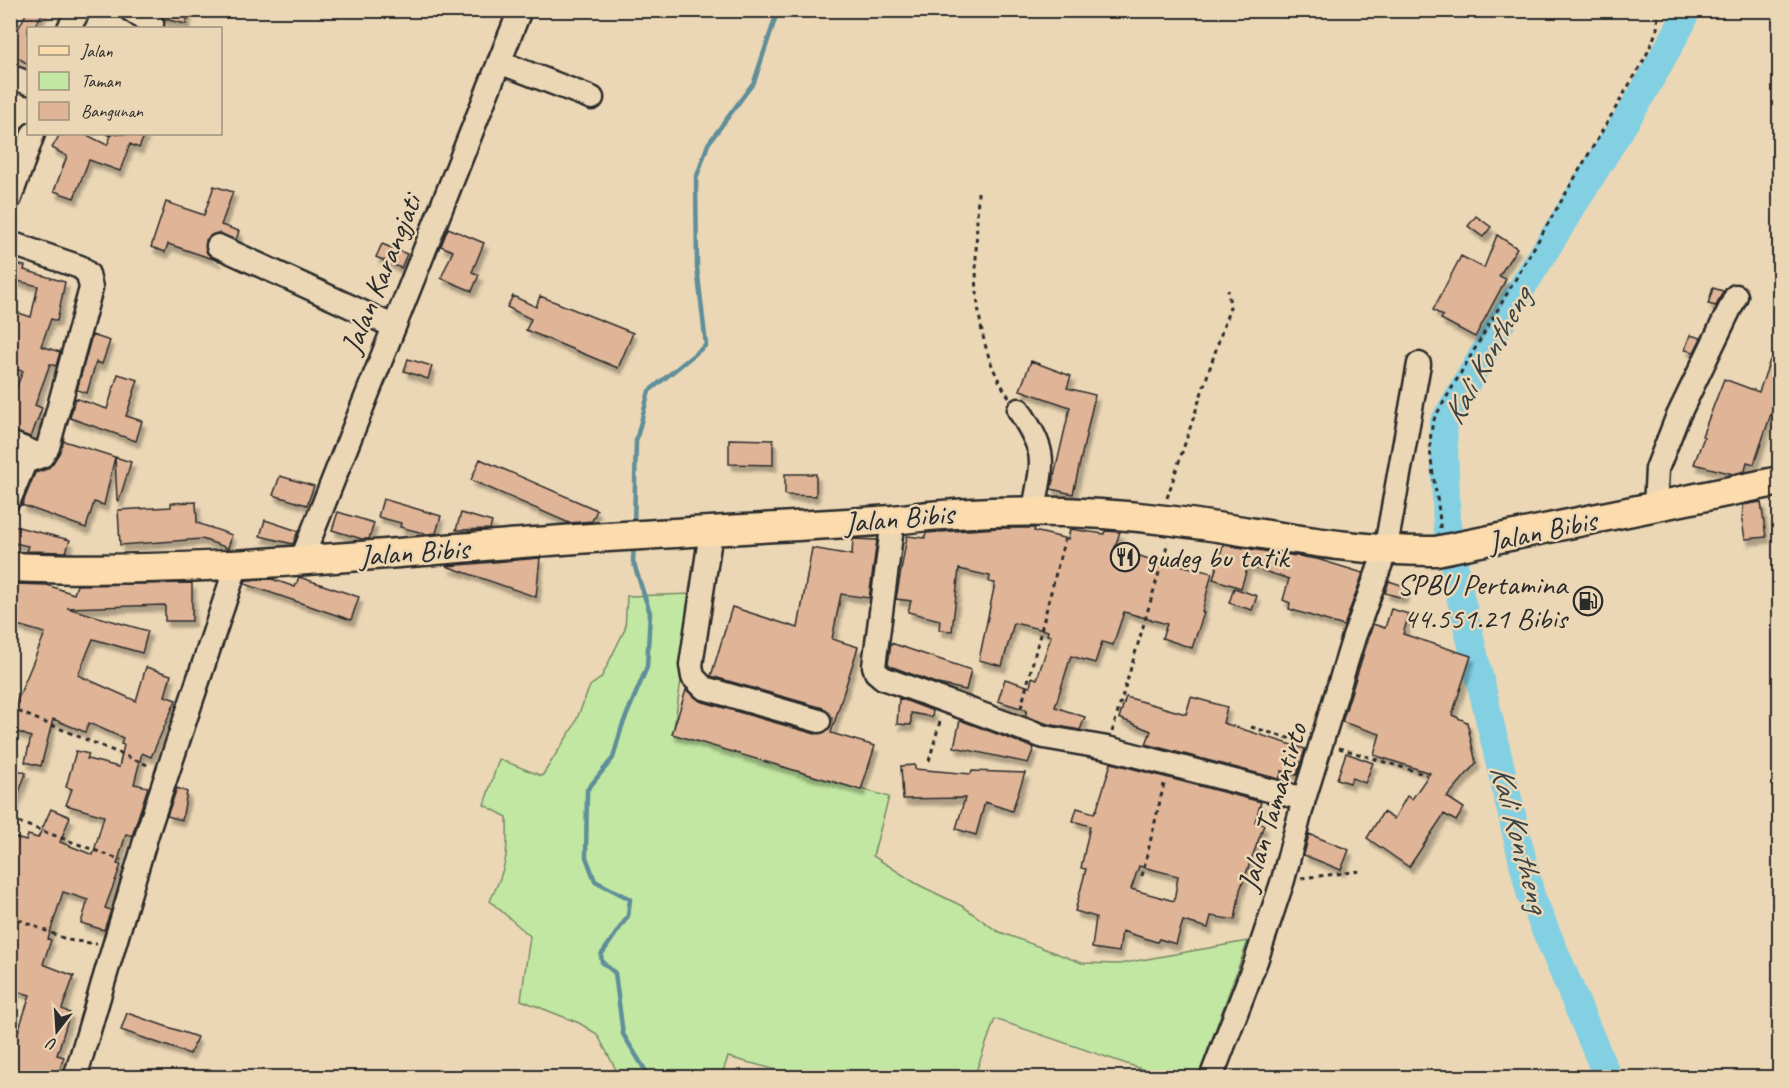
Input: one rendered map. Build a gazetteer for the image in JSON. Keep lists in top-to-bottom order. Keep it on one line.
{"streets":{"main road":["Jalan Bibis"],"street":["Jalan Karangjati","Jalan Tamantirto"]},"crossings":[["Jalan Karangjati","Jalan Bibis"],["Jalan Bibis","Jalan Tamantirto"]],"water":["Kali Kontheng"],"places":{"restaurant":["gudeg bu tatik"],"fuel station":["SPBU Pertamina 44.551.21 Bibis"]},"legend":["Jalan","Taman","Bangunan"],"north":"bottom"}
